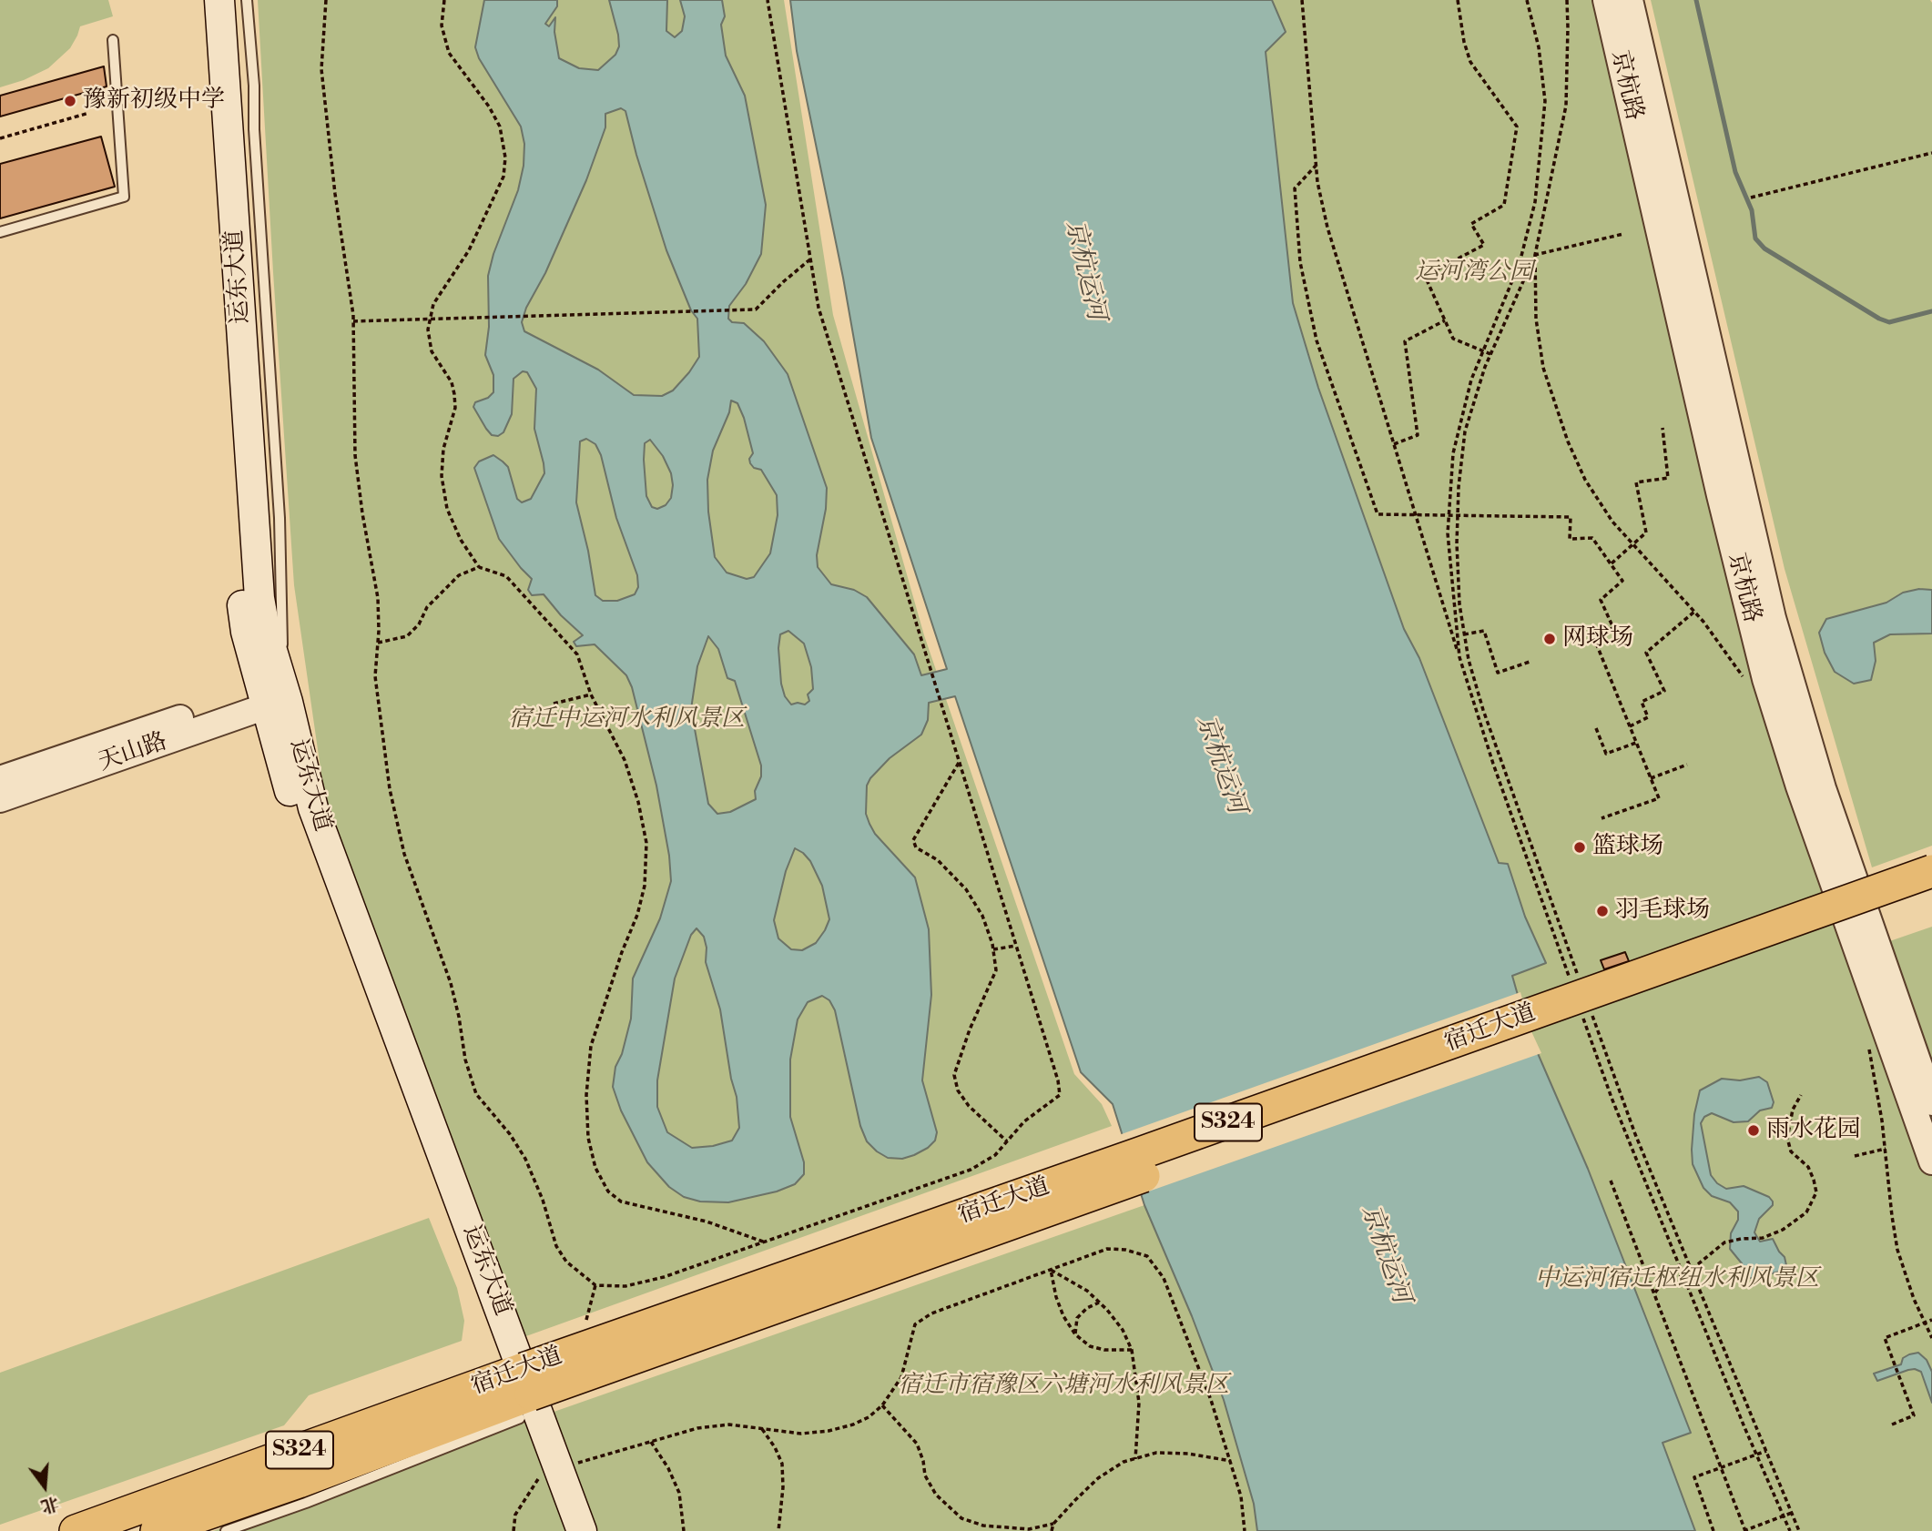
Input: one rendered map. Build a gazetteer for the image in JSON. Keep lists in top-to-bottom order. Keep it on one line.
{"streets":{"main road":["运东大道","宿迁大道","S324"],"street":["京杭路","天山路"]},"crossings":[["运东大道","天山路"],["运东大道","宿迁大道"]],"water":["京杭运河"],"parks":["运河湾公园","宿迁中运河水利风景区","中运河宿迁枢纽水利风景区","宿迁市宿豫区六塘河水利风景区"],"places":["豫新初级中学","网球场","篮球场","羽毛球场","雨水花园"],"north":"bottom"}
